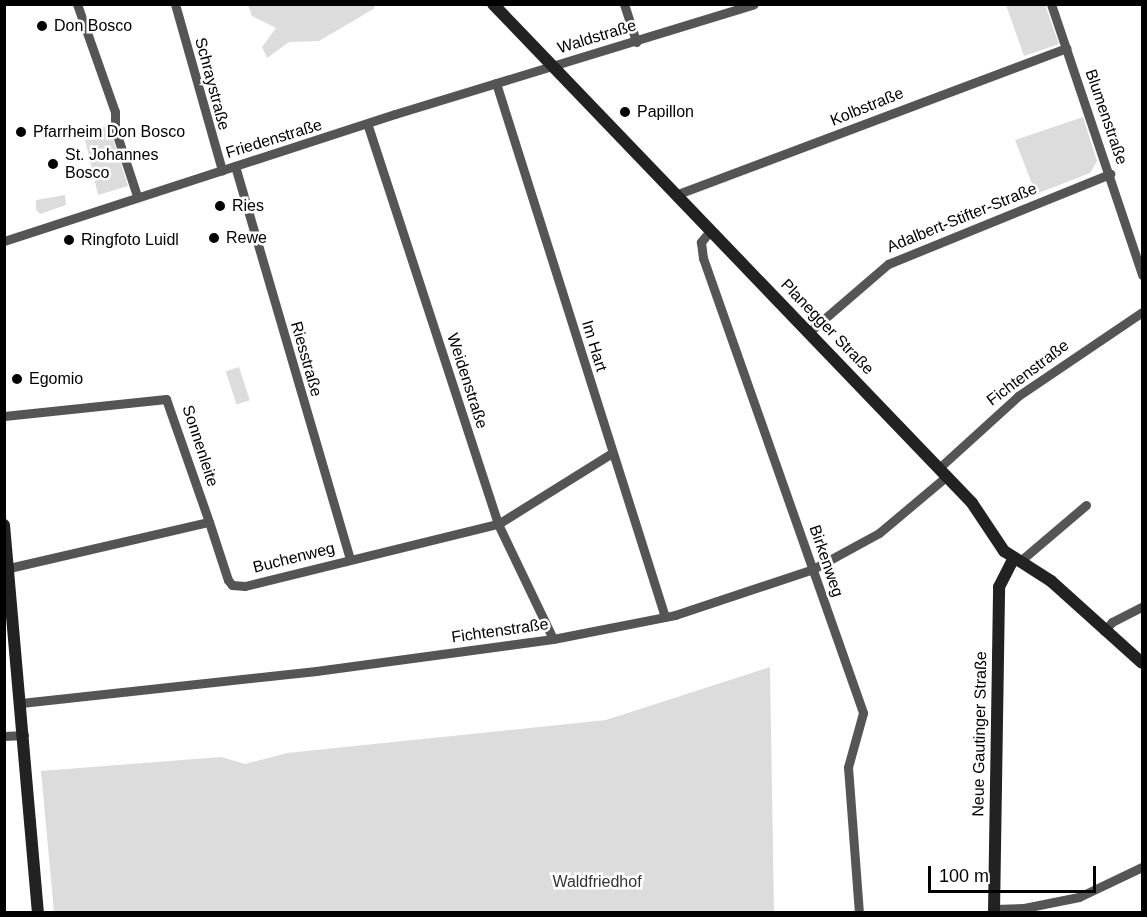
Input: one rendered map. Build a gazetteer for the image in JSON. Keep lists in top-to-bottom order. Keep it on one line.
{"streets":{"street":["Waldstraße","Schraystraße","Kolbstraße","Blumenstraße","Friedenstraße","Adalbert-Stifter-Straße","Planegger Straße","Im Hart","Riesstraße","Fichtenstraße","Weidenstraße","Sonnenleite","Buchenweg","Birkenweg","Neue Gautinger Straße"]},"crossings":[["Waldstraße","Friedenstraße"],["Waldstraße","Planegger Straße"],["Schraystraße","Friedenstraße"],["Kolbstraße","Blumenstraße"],["Kolbstraße","Planegger Straße"],["Blumenstraße","Adalbert-Stifter-Straße"],["Friedenstraße","Planegger Straße"],["Friedenstraße","Im Hart"],["Friedenstraße","Riesstraße"],["Friedenstraße","Weidenstraße"],["Adalbert-Stifter-Straße","Planegger Straße"],["Planegger Straße","Fichtenstraße"],["Planegger Straße","Birkenweg"],["Planegger Straße","Neue Gautinger Straße"],["Im Hart","Fichtenstraße"],["Im Hart","Buchenweg"],["Riesstraße","Buchenweg"],["Fichtenstraße","Weidenstraße"],["Fichtenstraße","Birkenweg"],["Weidenstraße","Buchenweg"],["Sonnenleite","Buchenweg"]],"parks":["Waldfriedhof"],"places":["Don Bosco","Papillon","Pfarrheim Don Bosco","St. Johannes Bosco","Ries","Rewe","Ringfoto Luidl","Egomio"],"scale_bar":"100 m"}
